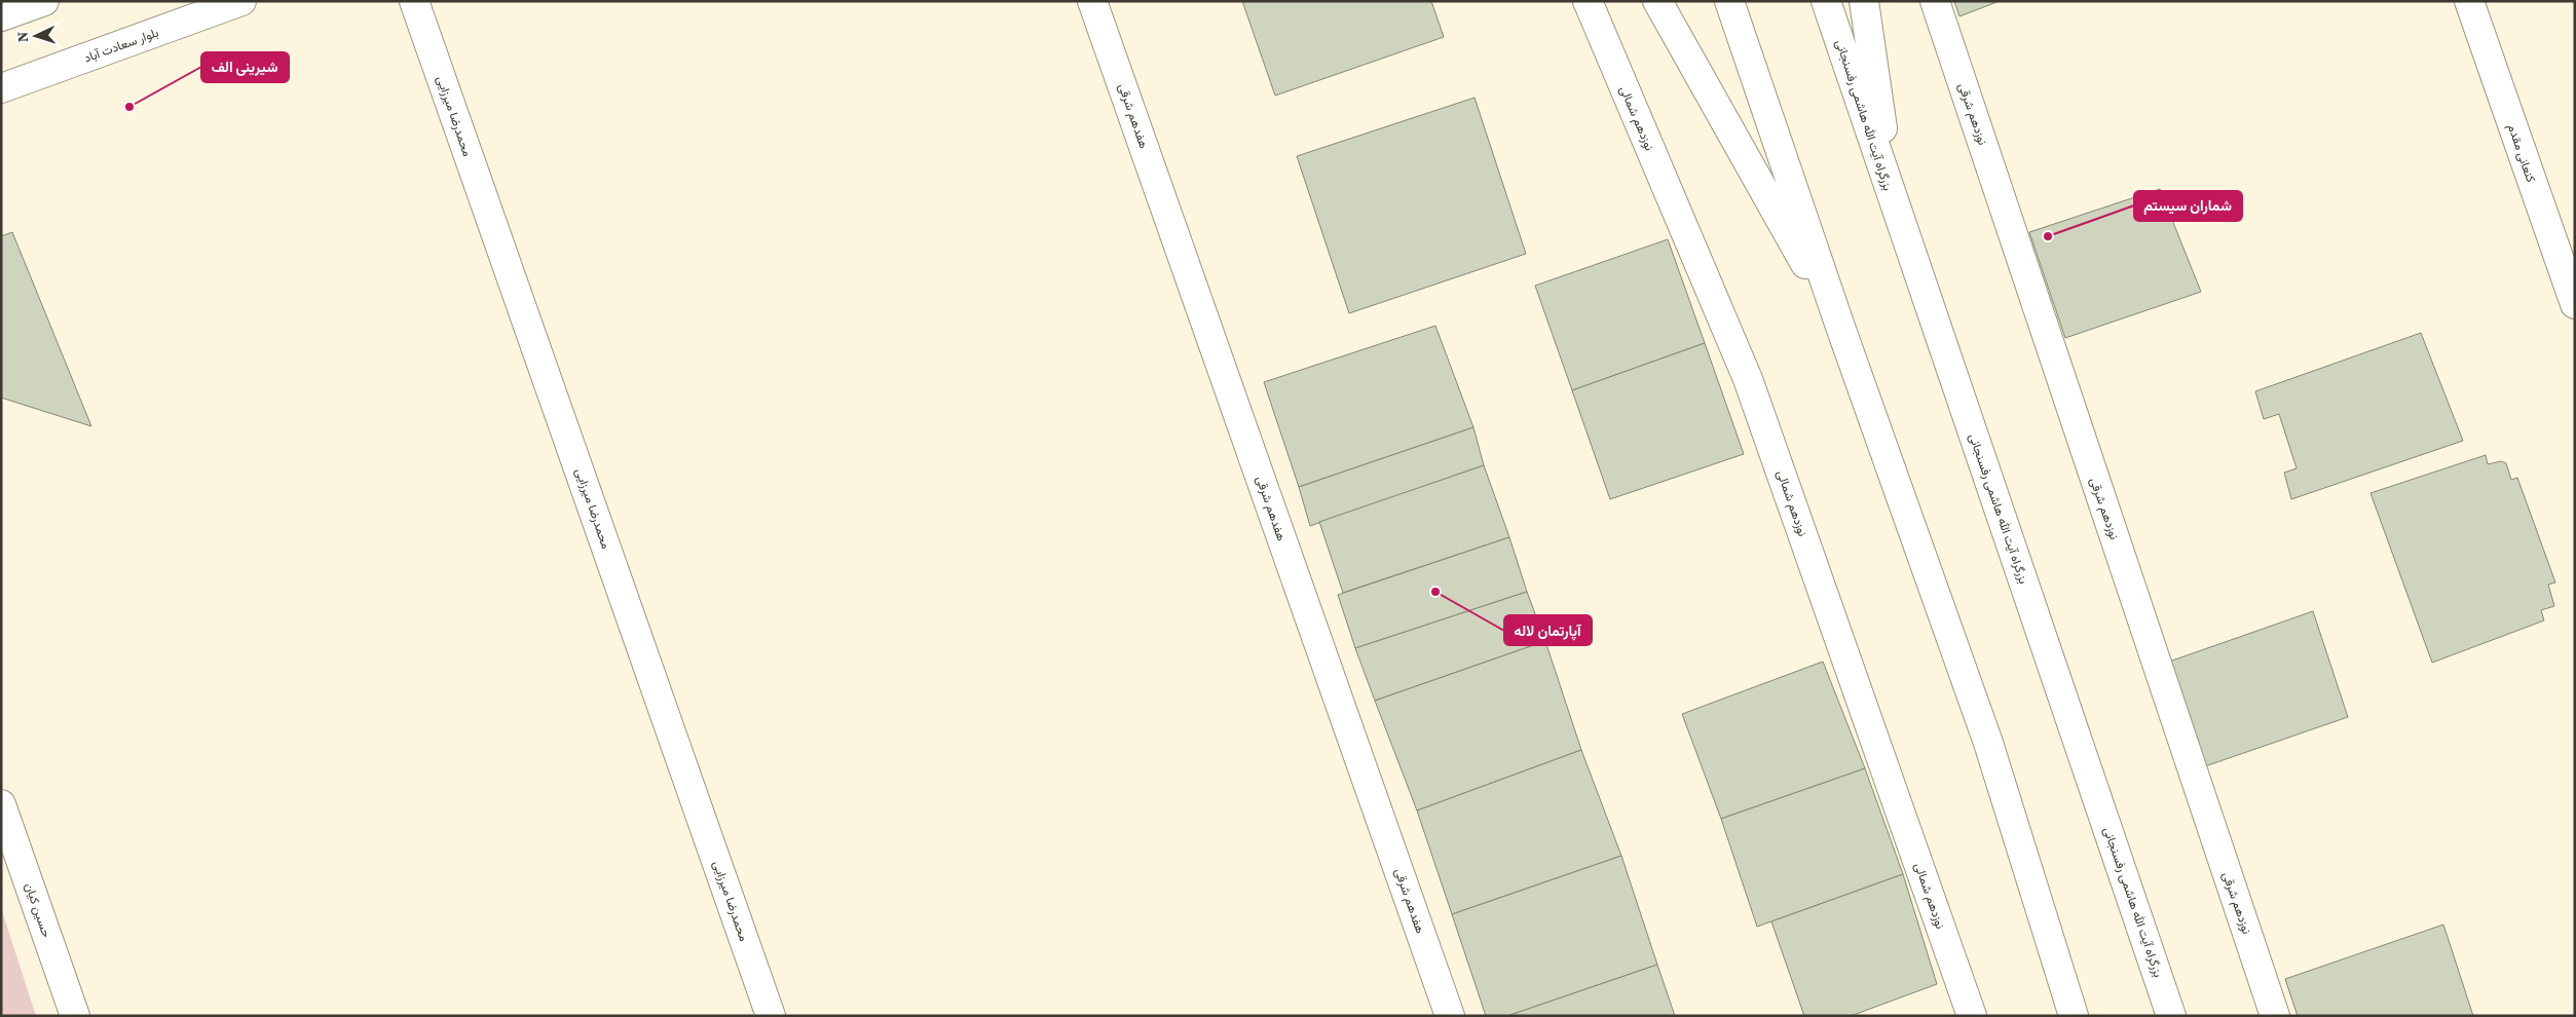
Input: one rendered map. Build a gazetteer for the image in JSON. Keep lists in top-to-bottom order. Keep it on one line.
{"streets":{"main road":["بلوار سعادت آباد","نوزدهم شرقی","بزرگراه آیت الله هاشمی رفسنجانی","محمدرضا میرزایی","هفدهم شرقی","نوزدهم شمالی","کنعانی مقدم","حسین کیان"]},"places":["شیرینی الف","شماران سیستم","آپارتمان لاله"],"north":"left"}
